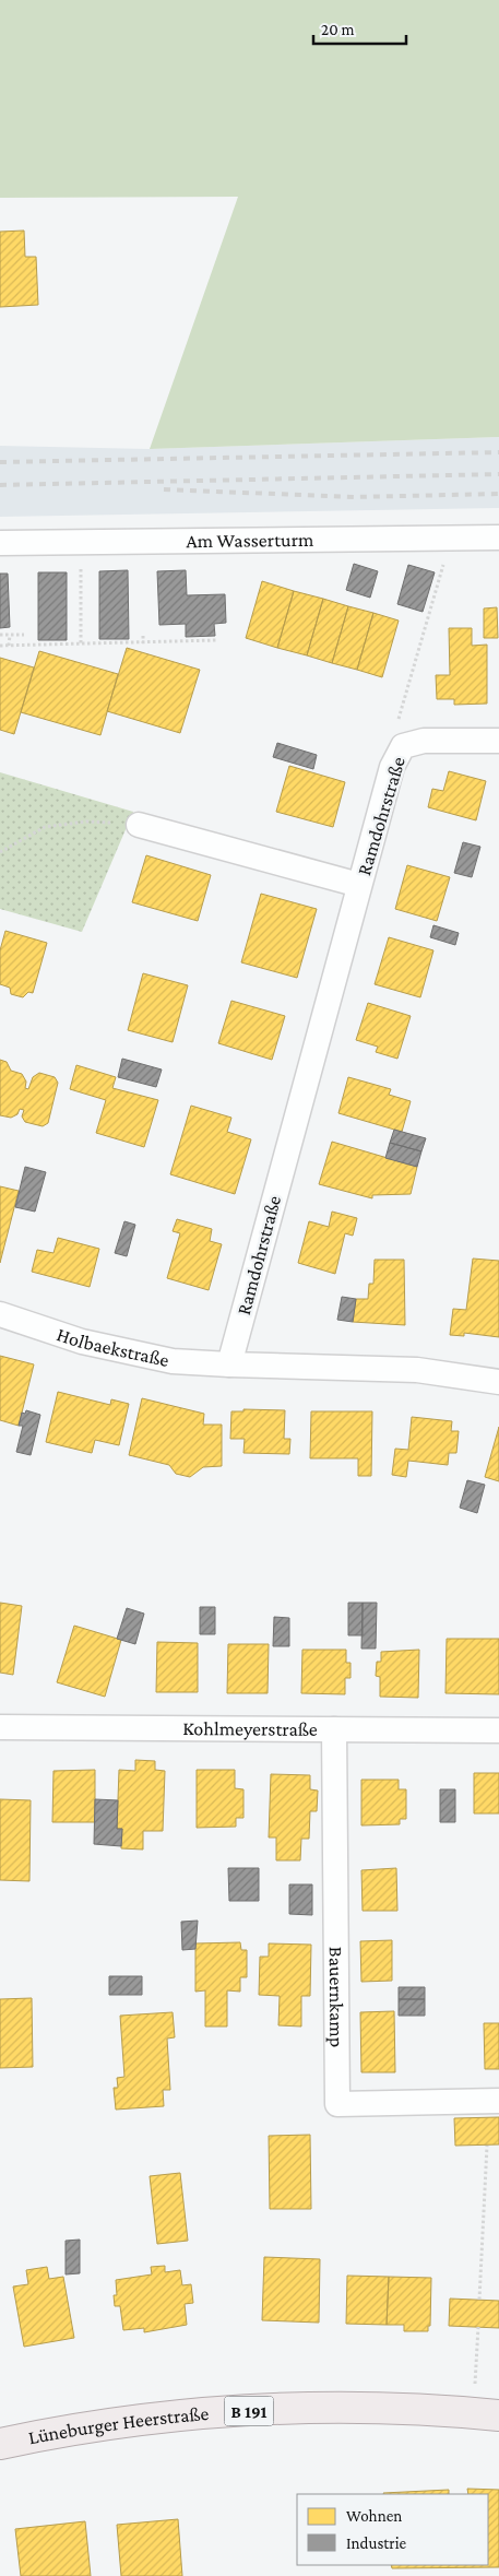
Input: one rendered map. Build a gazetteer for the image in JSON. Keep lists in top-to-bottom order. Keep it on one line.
{"streets":{"main road":["B 191","Lüneburger Heerstraße"],"street":["Am Wasserturm","Ramdohrstraße","Holbaekstraße","Kohlmeyerstraße","Bauernkamp"]},"crossings":[["Ramdohrstraße","Holbaekstraße"],["Kohlmeyerstraße","Bauernkamp"]],"legend":["Wohnen","Industrie"],"scale_bar":"20 m"}
